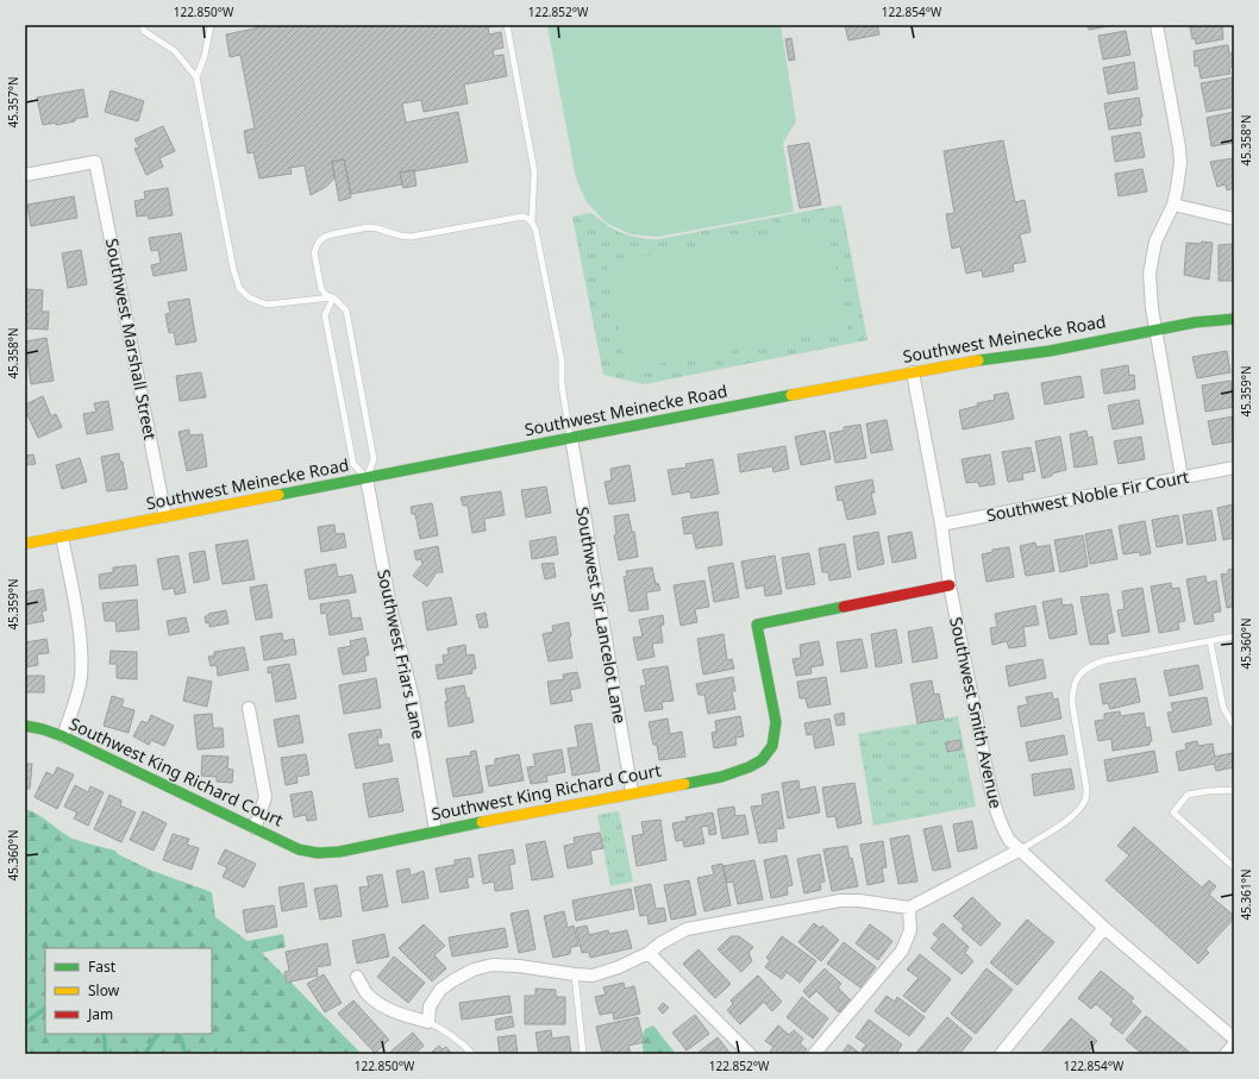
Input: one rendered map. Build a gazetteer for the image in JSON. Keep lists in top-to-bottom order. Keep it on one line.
{"streets":{"main road":["Southwest Meinecke Road","Southwest King Richard Court"],"street":["Southwest Marshall Street","Southwest Noble Fir Court","Southwest Sir Lancelot Lane","Southwest Friars Lane","Southwest Smith Avenue"]},"crossings":[["Southwest Marshall Street","Southwest Meinecke Road"],["Southwest Meinecke Road","Southwest Sir Lancelot Lane"],["Southwest Meinecke Road","Southwest Friars Lane"],["Southwest Meinecke Road","Southwest Smith Avenue"],["Southwest Noble Fir Court","Southwest Smith Avenue"],["Southwest Sir Lancelot Lane","Southwest King Richard Court"],["Southwest Friars Lane","Southwest King Richard Court"],["Southwest Smith Avenue","Southwest King Richard Court"]],"legend":["Fast","Slow","Jam"],"coordinates":["122.850°W","122.852°W","122.854°W","45.357°N","45.358°N","45.359°N","45.360°N","45.361°N"]}
